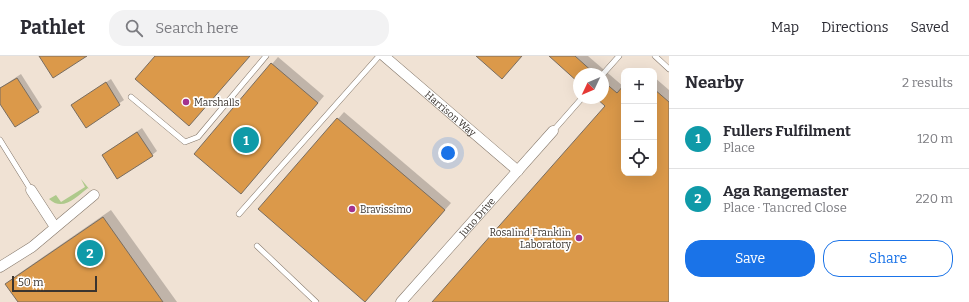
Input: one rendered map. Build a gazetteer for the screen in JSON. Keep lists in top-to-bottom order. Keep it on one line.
{"streets":{"street":["Harrison Way","Juno Drive"]},"crossings":[["Harrison Way","Juno Drive"]],"places":["Marshalls","Bravissimo","Rosalind Franklin Laboratory"],"scale_bar":"50 m","north":"bottom left","page":{"header":"Pathlet","search":"Search here","nav":["Map","Directions","Saved"],"heading":["Nearby","2 results"],"map_buttons":["+","−"],"list":[{"mark":"1","name":"Fullers Fulfilment","note":"Place","value":"120 m"},{"mark":"2","name":"Aga Rangemaster","note":"Place · Tancred Close","value":"220 m"}],"pins":["1","2"],"buttons":["Save","Share"],"scale":"50 m"}}
